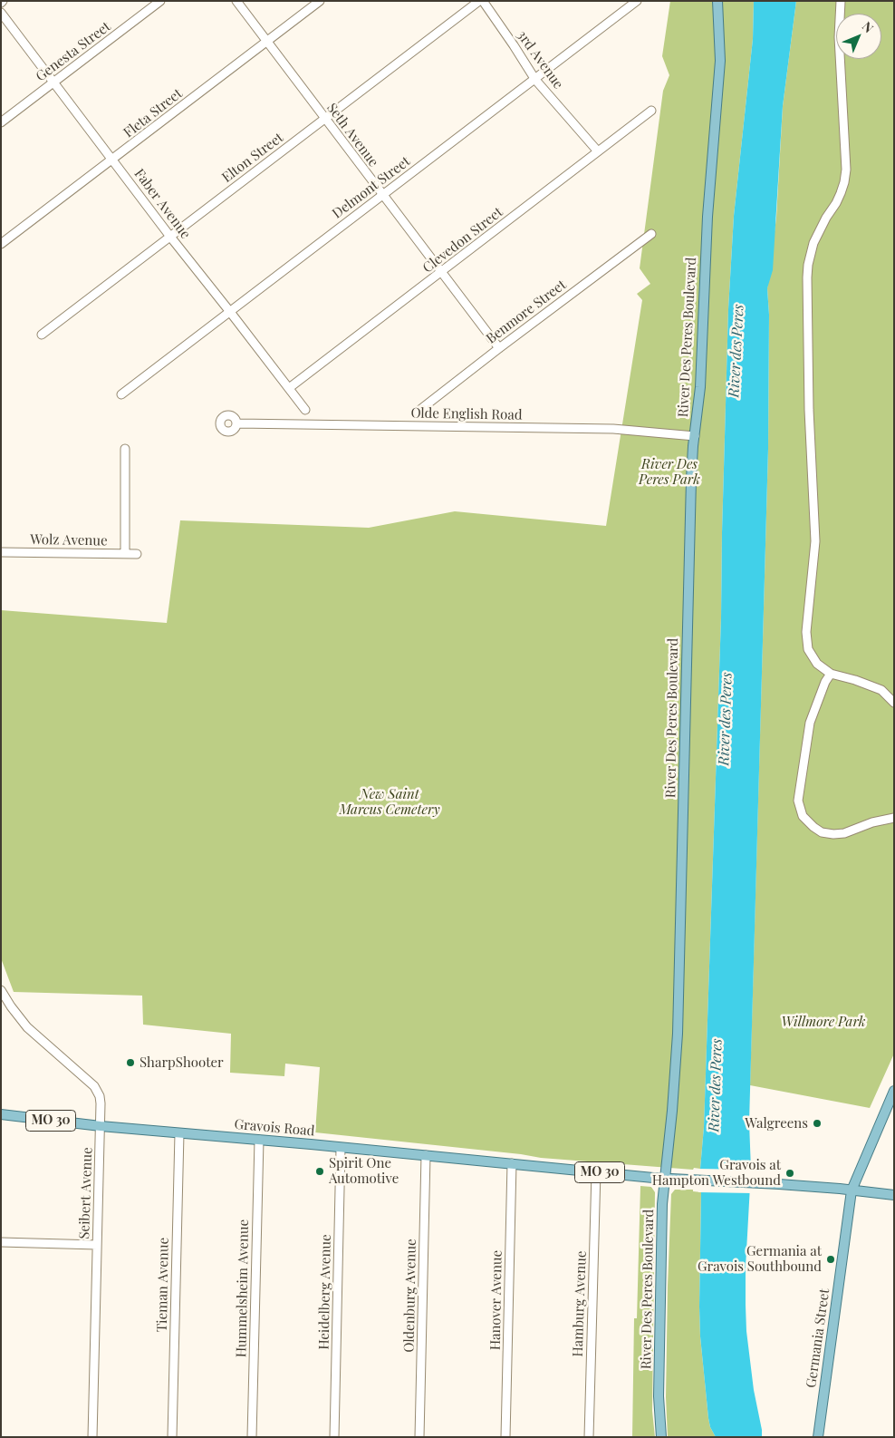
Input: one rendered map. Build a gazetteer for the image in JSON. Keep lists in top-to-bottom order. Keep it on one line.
{"streets":{"main road":["River Des Peres Boulevard","MO 30","Gravois Road","Germania Street"],"street":["Genesta Street","3rd Avenue","Fleta Street","Seth Avenue","Elton Street","Delmont Street","Faber Avenue","Clevedon Street","Benmore Street","Olde English Road","Wolz Avenue","Seibert Avenue","Tieman Avenue","Hummelsheim Avenue","Heidelberg Avenue","Oldenburg Avenue","Hanover Avenue","Hamburg Avenue"]},"crossings":[["Genesta Street","Faber Avenue"],["3rd Avenue","Elton Street"],["3rd Avenue","Delmont Street"],["3rd Avenue","Clevedon Street"],["Fleta Street","Seth Avenue"],["Fleta Street","Faber Avenue"],["Seth Avenue","Elton Street"],["Seth Avenue","Delmont Street"],["Seth Avenue","Clevedon Street"],["Seth Avenue","Benmore Street"],["Elton Street","Faber Avenue"],["Delmont Street","Faber Avenue"],["Faber Avenue","Clevedon Street"],["River Des Peres Boulevard","Olde English Road"],["River Des Peres Boulevard","MO 30"],["MO 30","Gravois Road"],["MO 30","Hamburg Avenue"],["MO 30","Germania Street"],["Gravois Road","Seibert Avenue"],["Gravois Road","Tieman Avenue"],["Gravois Road","Hummelsheim Avenue"],["Gravois Road","Heidelberg Avenue"],["Gravois Road","Oldenburg Avenue"],["Gravois Road","Hanover Avenue"],["Gravois Road","Hamburg Avenue"]],"water":["River des Peres"],"parks":["River Des Peres Park","New Saint Marcus Cemetery","Willmore Park"],"places":["SharpShooter","Walgreens","Spirit One Automotive","Gravois at Hampton Westbound","Germania at Gravois Southbound"],"north":"top right"}
